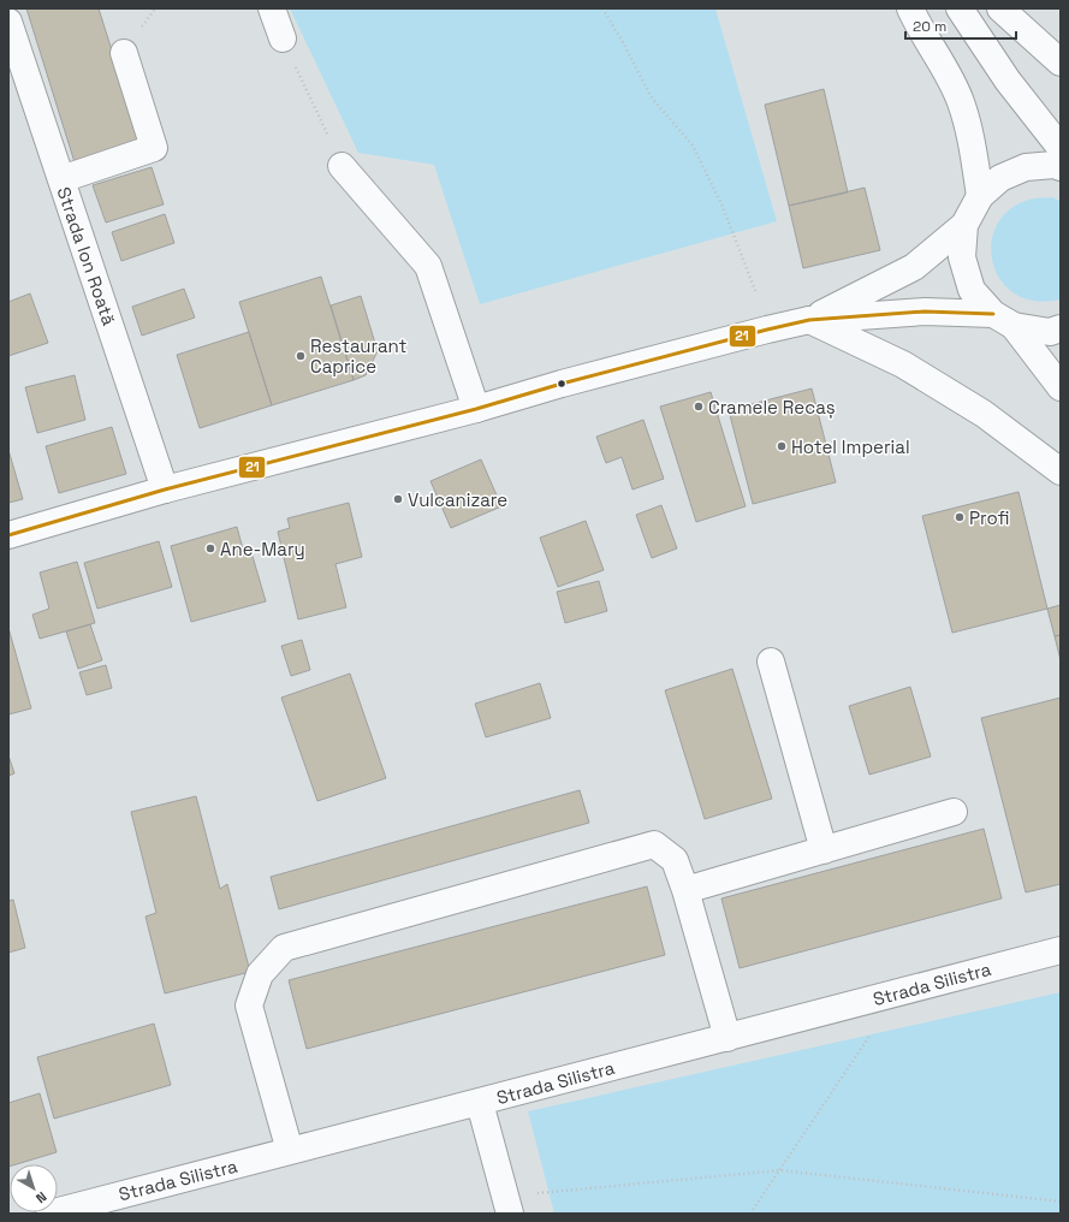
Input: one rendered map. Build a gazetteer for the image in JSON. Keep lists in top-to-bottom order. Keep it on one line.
{"streets":{"street":["Strada Ion Roată","Strada Silistra"]},"places":["Restaurant Caprice","Cramele Recaș","Hotel Imperial","Vulcanizare","Profi","Ane-Mary"],"lines":["transit line 21"],"scale_bar":"20 m","north":"bottom right"}
